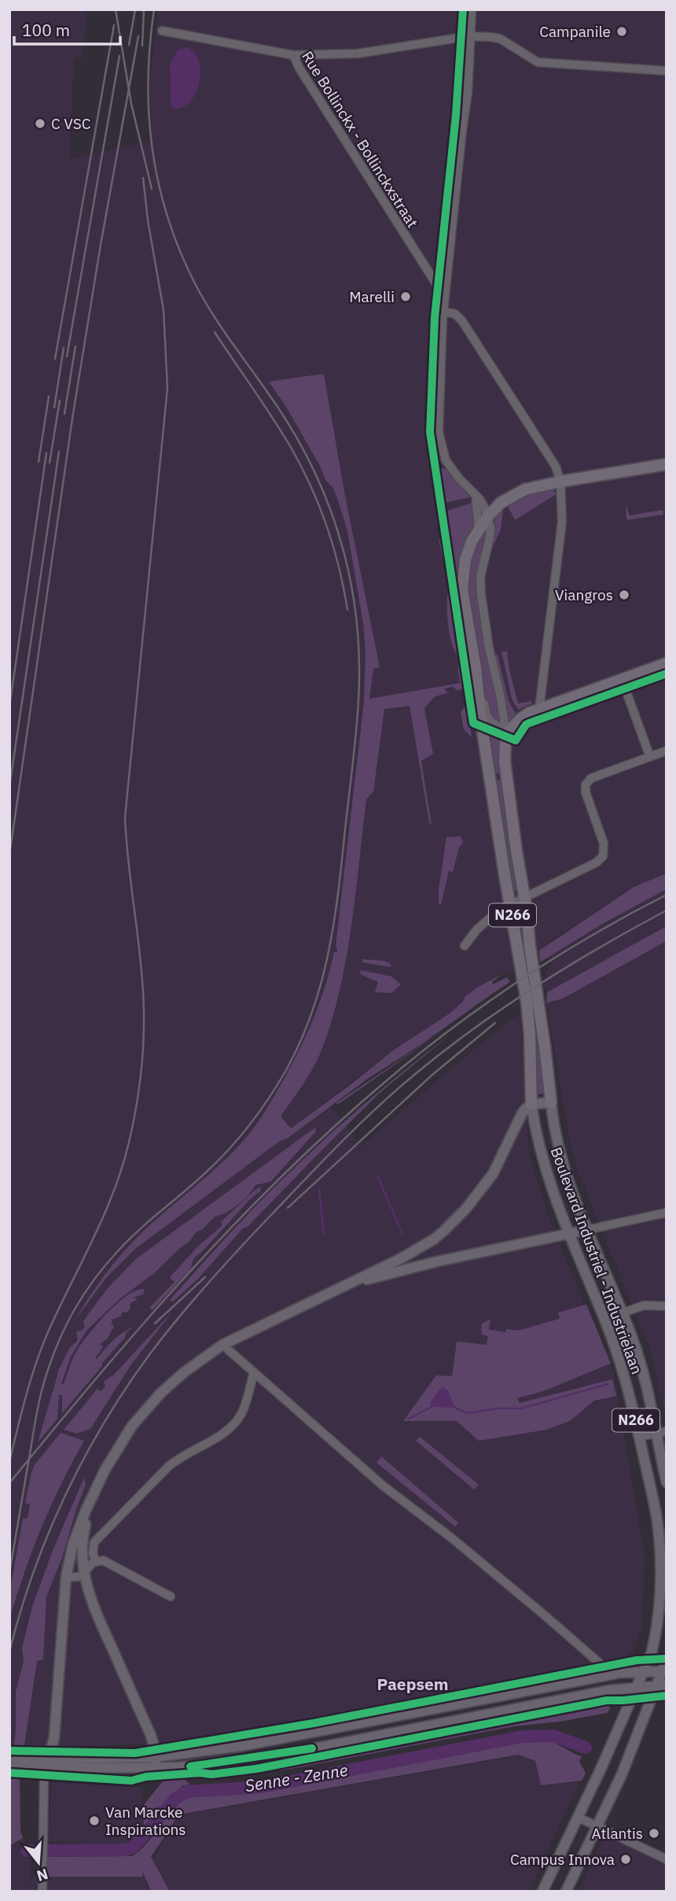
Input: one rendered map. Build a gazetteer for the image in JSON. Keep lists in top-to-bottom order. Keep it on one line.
{"streets":{"highway":["N266","Boulevard Industriel - Industrielaan"],"street":["Rue Bollinckx - Bollinckxstraat"]},"crossings":[["Rue Bollinckx - Bollinckxstraat","N266"],["N266","Boulevard Industriel - Industrielaan"]],"districts":["Paepsem"],"water":["Senne - Zenne"],"places":["Campanile","C VSC","Marelli","Viangros","Van Marcke Inspirations","Atlantis","Campus Innova"],"scale_bar":"100 m","north":"bottom"}
